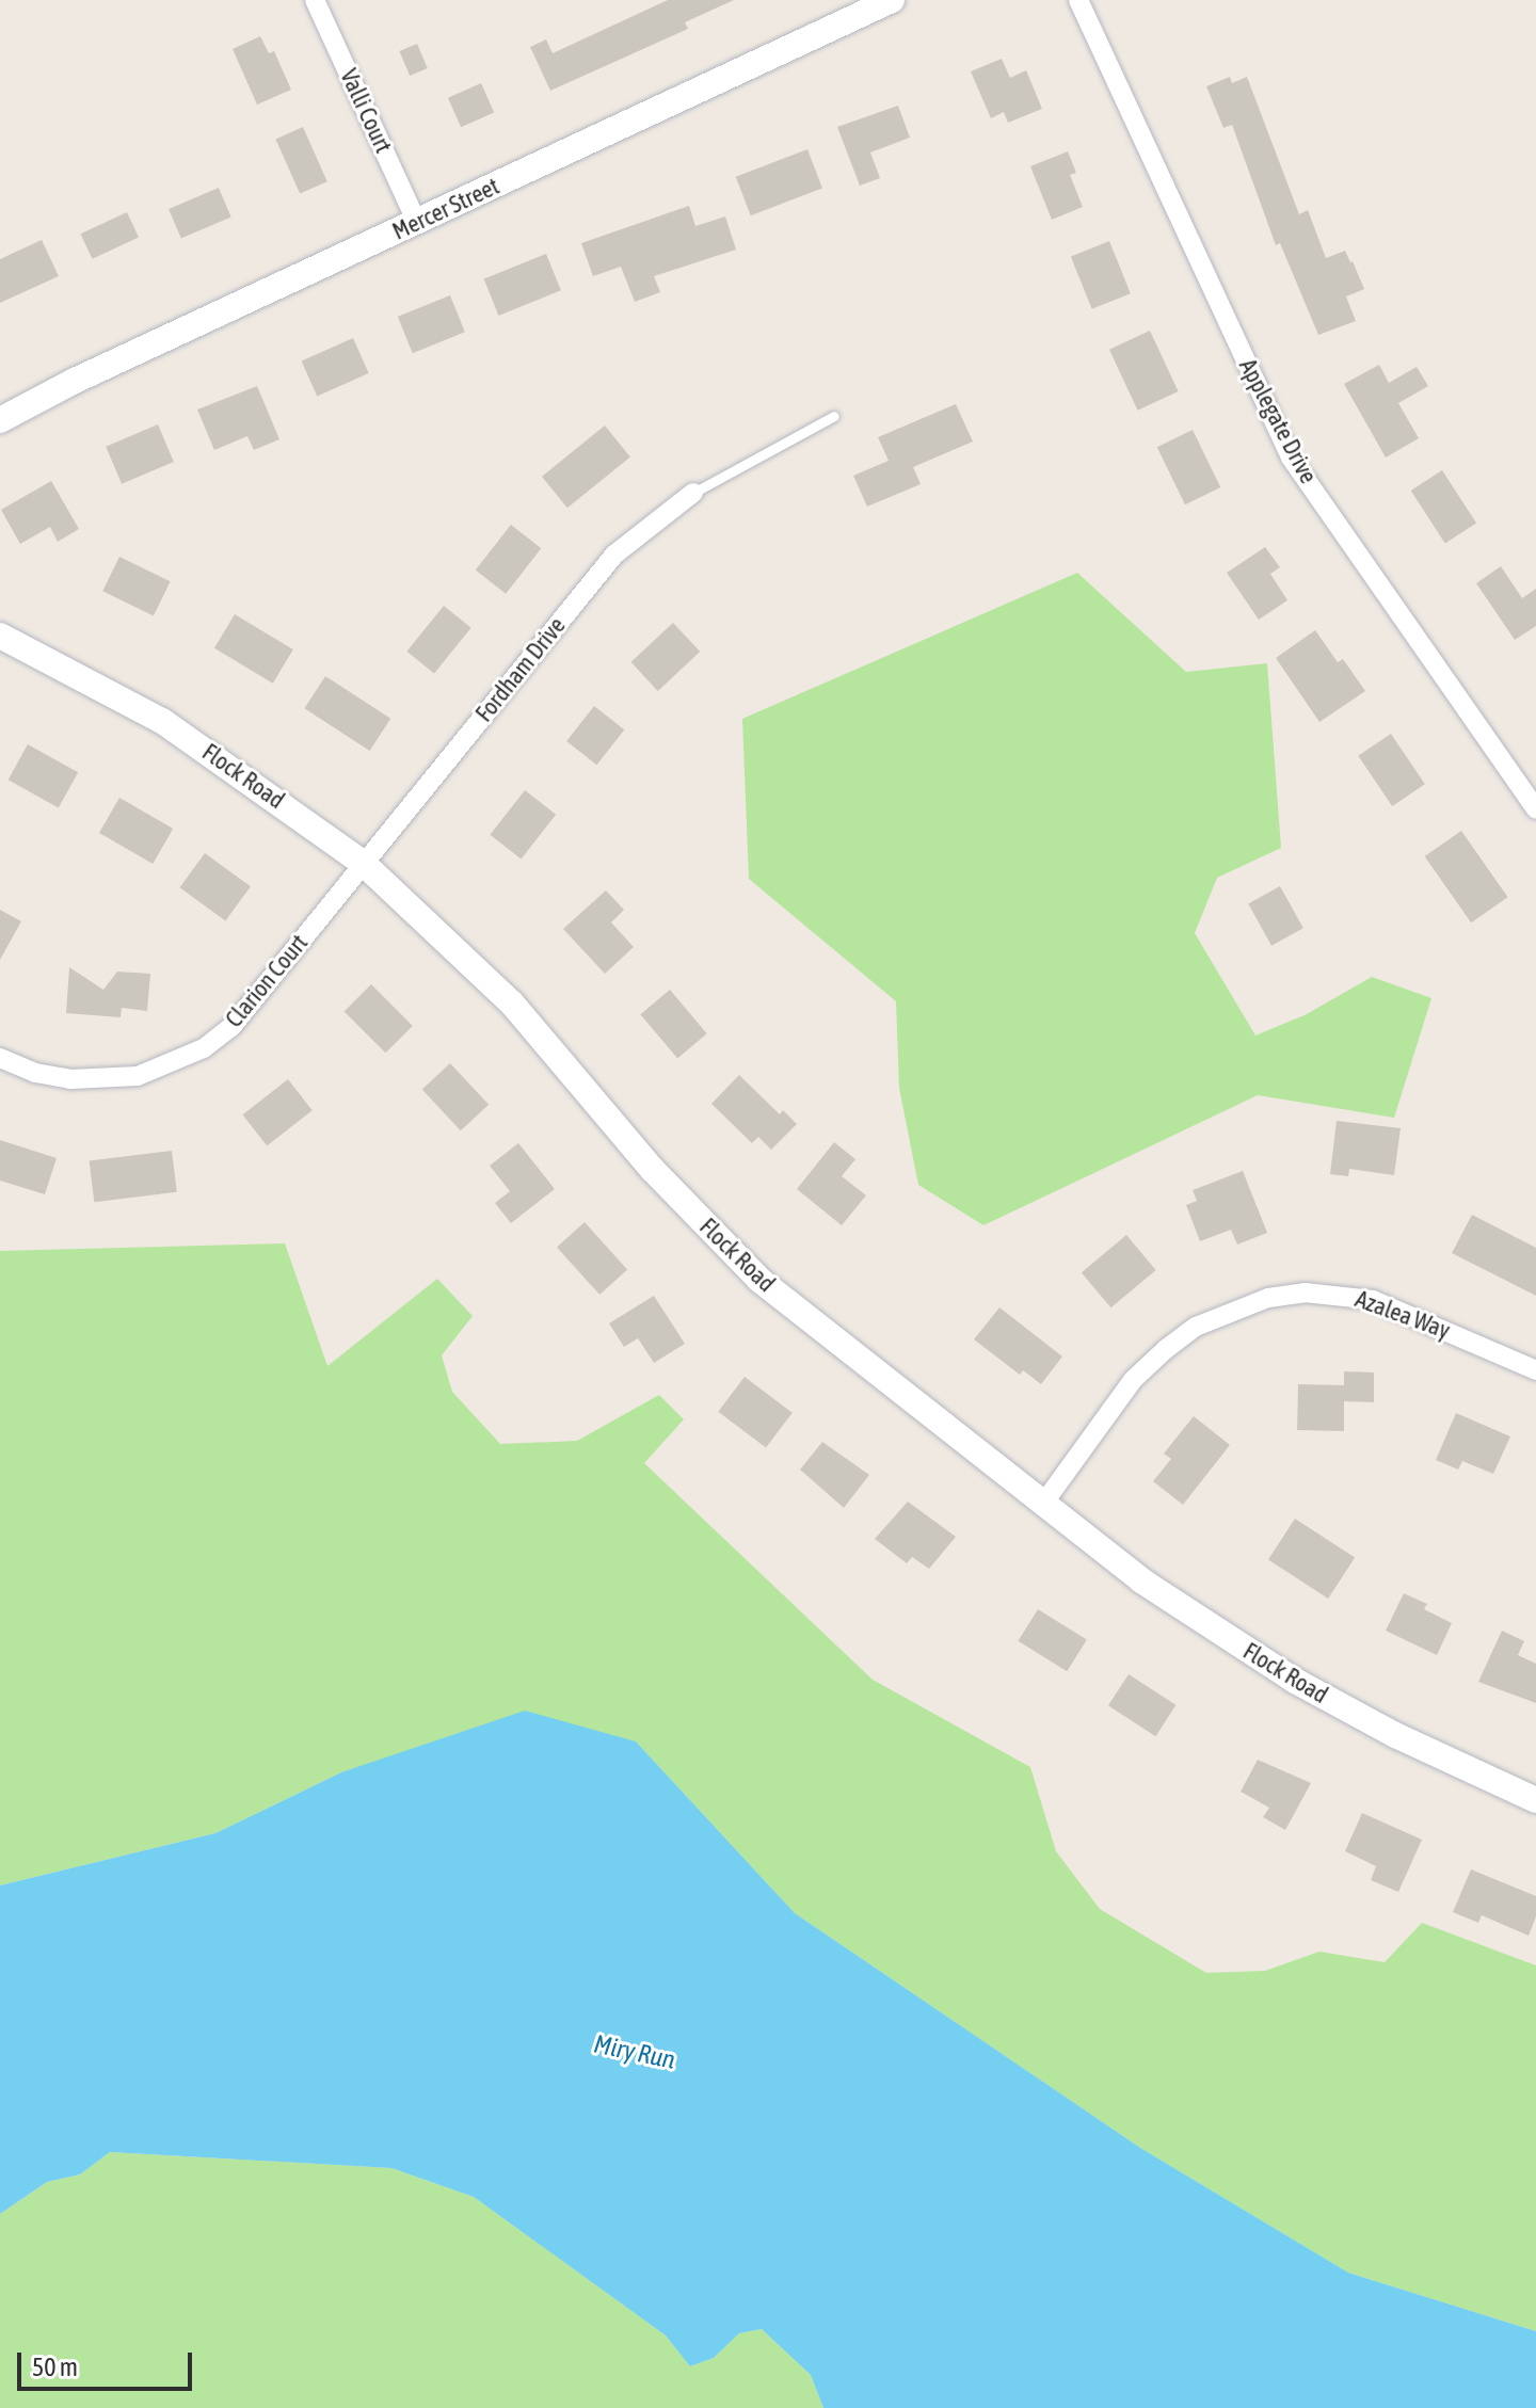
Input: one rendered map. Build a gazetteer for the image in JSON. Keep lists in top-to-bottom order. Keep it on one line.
{"streets":{"street":["Valli Court","Mercer Street","Applegate Drive","Fordham Drive","Flock Road","Clarion Court","Azalea Way"]},"crossings":[["Valli Court","Mercer Street"],["Fordham Drive","Flock Road"],["Fordham Drive","Clarion Court"],["Flock Road","Clarion Court"],["Flock Road","Azalea Way"]],"water":["Miry Run"],"scale_bar":"50 m"}
